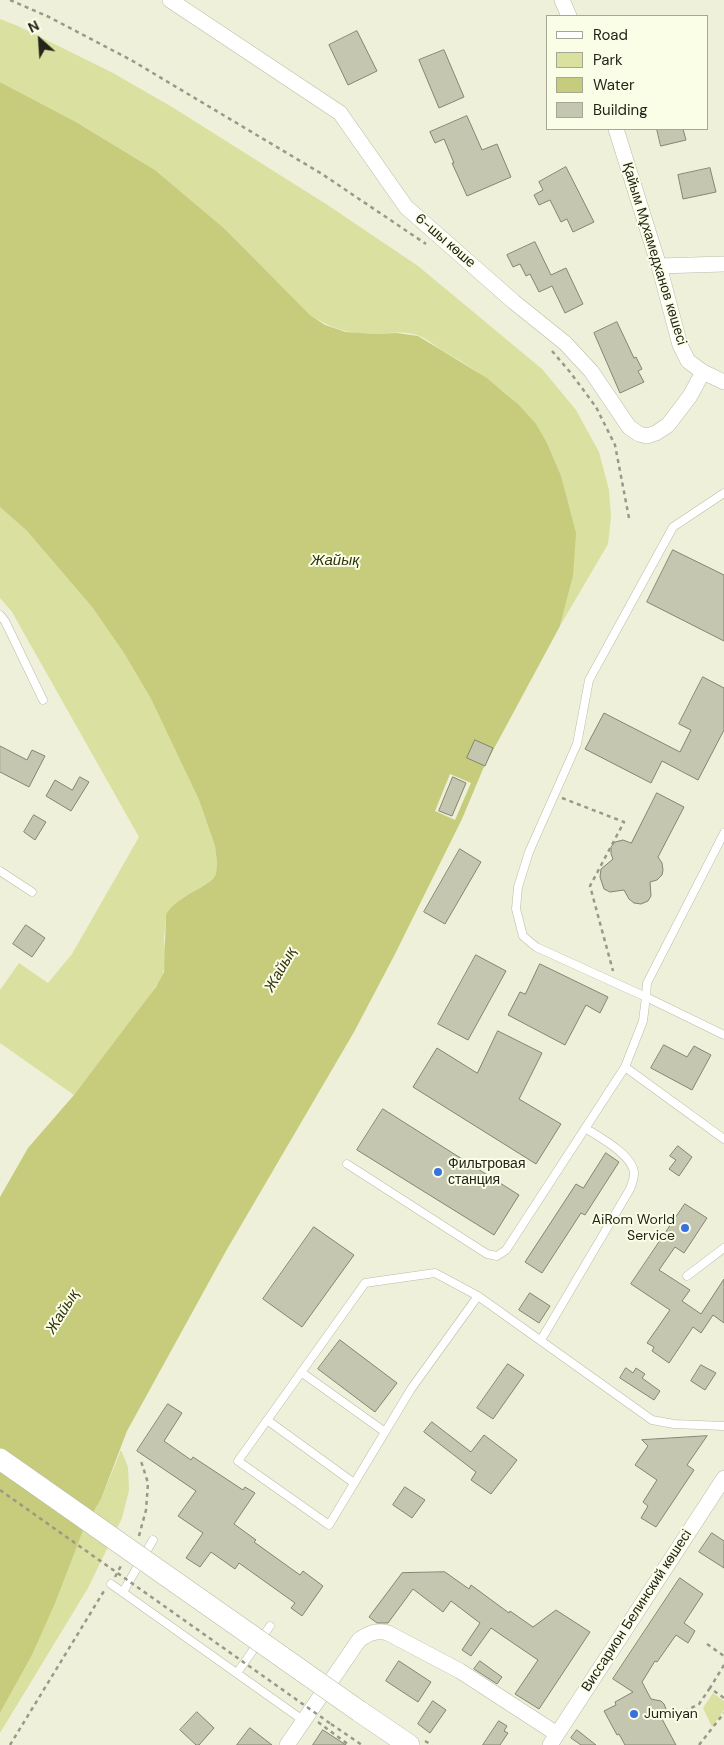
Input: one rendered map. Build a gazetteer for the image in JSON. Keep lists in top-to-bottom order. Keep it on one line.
{"streets":{"street":["6-шы көше","Қайым Мұхамедханов көшесi","Виссарион Белинский көшесі"]},"crossings":[["6-шы көше","Қайым Мұхамедханов көшесi"]],"water":["Жайық"],"places":["Фильтровая станция","AiRom World Service","Jumiyan"],"legend":["Road","Park","Water","Building"],"north":"top left"}
